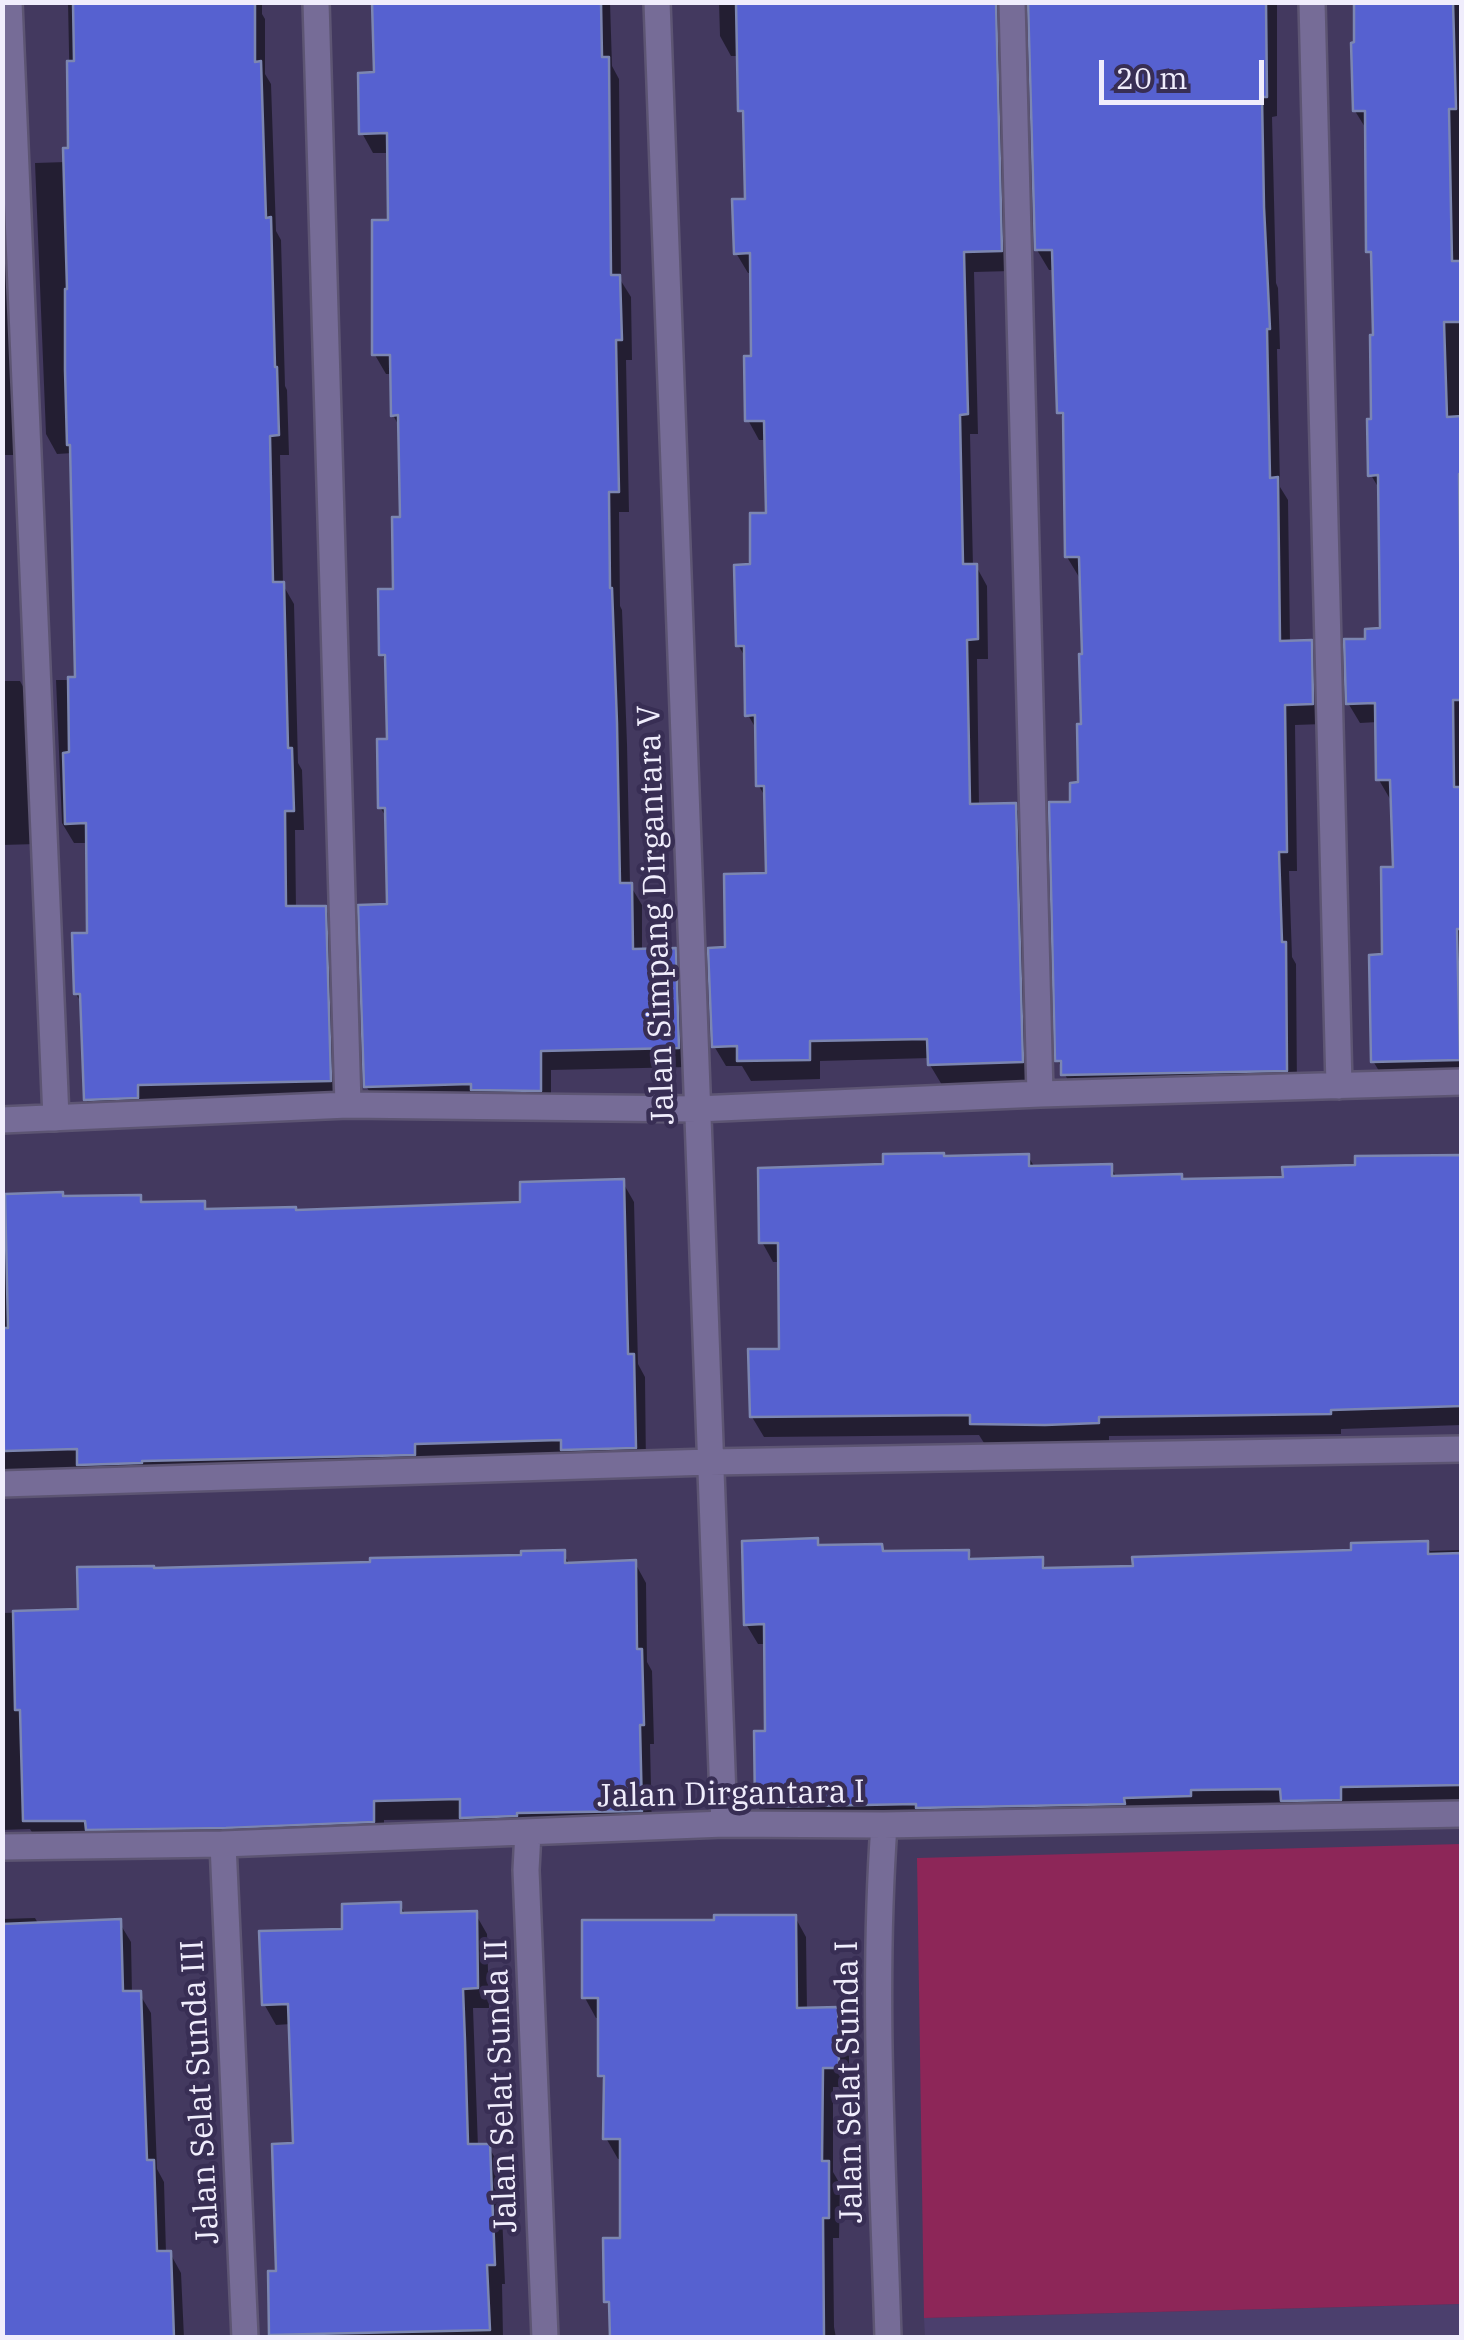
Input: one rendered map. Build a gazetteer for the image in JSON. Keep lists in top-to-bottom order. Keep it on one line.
{"streets":{"street":["Jalan Simpang Dirgantara V","Jalan Dirgantara I","Jalan Selat Sunda I","Jalan Selat Sunda II","Jalan Selat Sunda III"]},"crossings":[["Jalan Simpang Dirgantara V","Jalan Dirgantara I"],["Jalan Dirgantara I","Jalan Selat Sunda I"],["Jalan Dirgantara I","Jalan Selat Sunda II"],["Jalan Dirgantara I","Jalan Selat Sunda III"]],"scale_bar":"20 m"}
